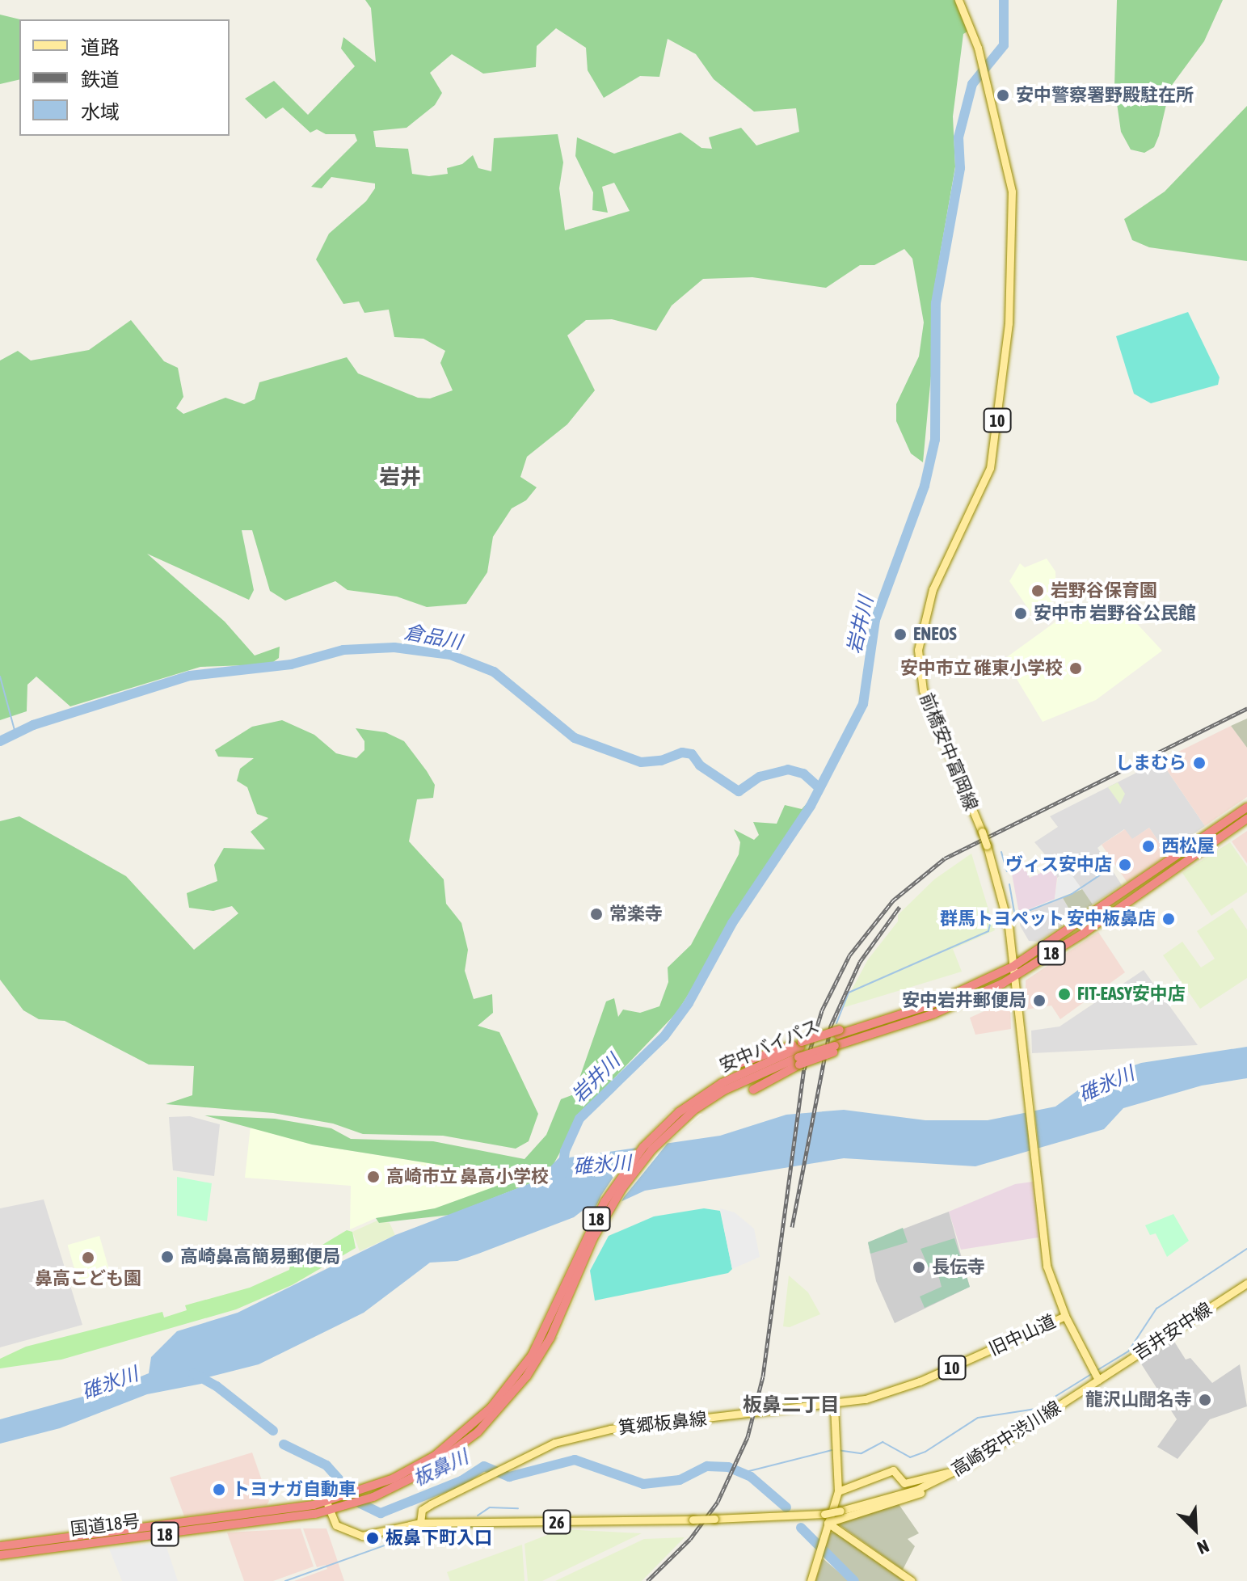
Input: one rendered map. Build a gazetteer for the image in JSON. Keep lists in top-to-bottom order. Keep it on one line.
{"streets":{"highway":["18","安中バイパス","国道18号"],"main road":["10","前橋安中富岡線","吉井安中線","旧中山道","箕郷板鼻線","高崎安中渋川線","26"]},"crossings":[["前橋安中富岡線","18"],["前橋安中富岡線","安中バイパス"],["前橋安中富岡線","旧中山道"],["18","安中バイパス"],["安中バイパス","26"],["安中バイパス","国道18号"],["吉井安中線","高崎安中渋川線"],["旧中山道","箕郷板鼻線"],["箕郷板鼻線","高崎安中渋川線"],["箕郷板鼻線","26"],["高崎安中渋川線","26"],["26","国道18号"]],"districts":["岩井","板鼻二丁目"],"water":["岩井川","倉品川","碓氷川","板鼻川"],"places":["安中警察署野殿駐在所","岩野谷保育園","安中市 岩野谷公民館","ENEOS","安中市立 碓東小学校","しまむら","西松屋","ヴィス安中店","常楽寺","群馬トヨペット 安中板鼻店","FIT-EASY安中店","安中岩井郵便局","高崎市立 鼻高小学校","高崎鼻高簡易郵便局","鼻高こども園","長伝寺","龍沢山聞名寺","トヨナガ自動車","板鼻下町入口"],"legend":["道路","鉄道","水域"],"north":"bottom right"}
